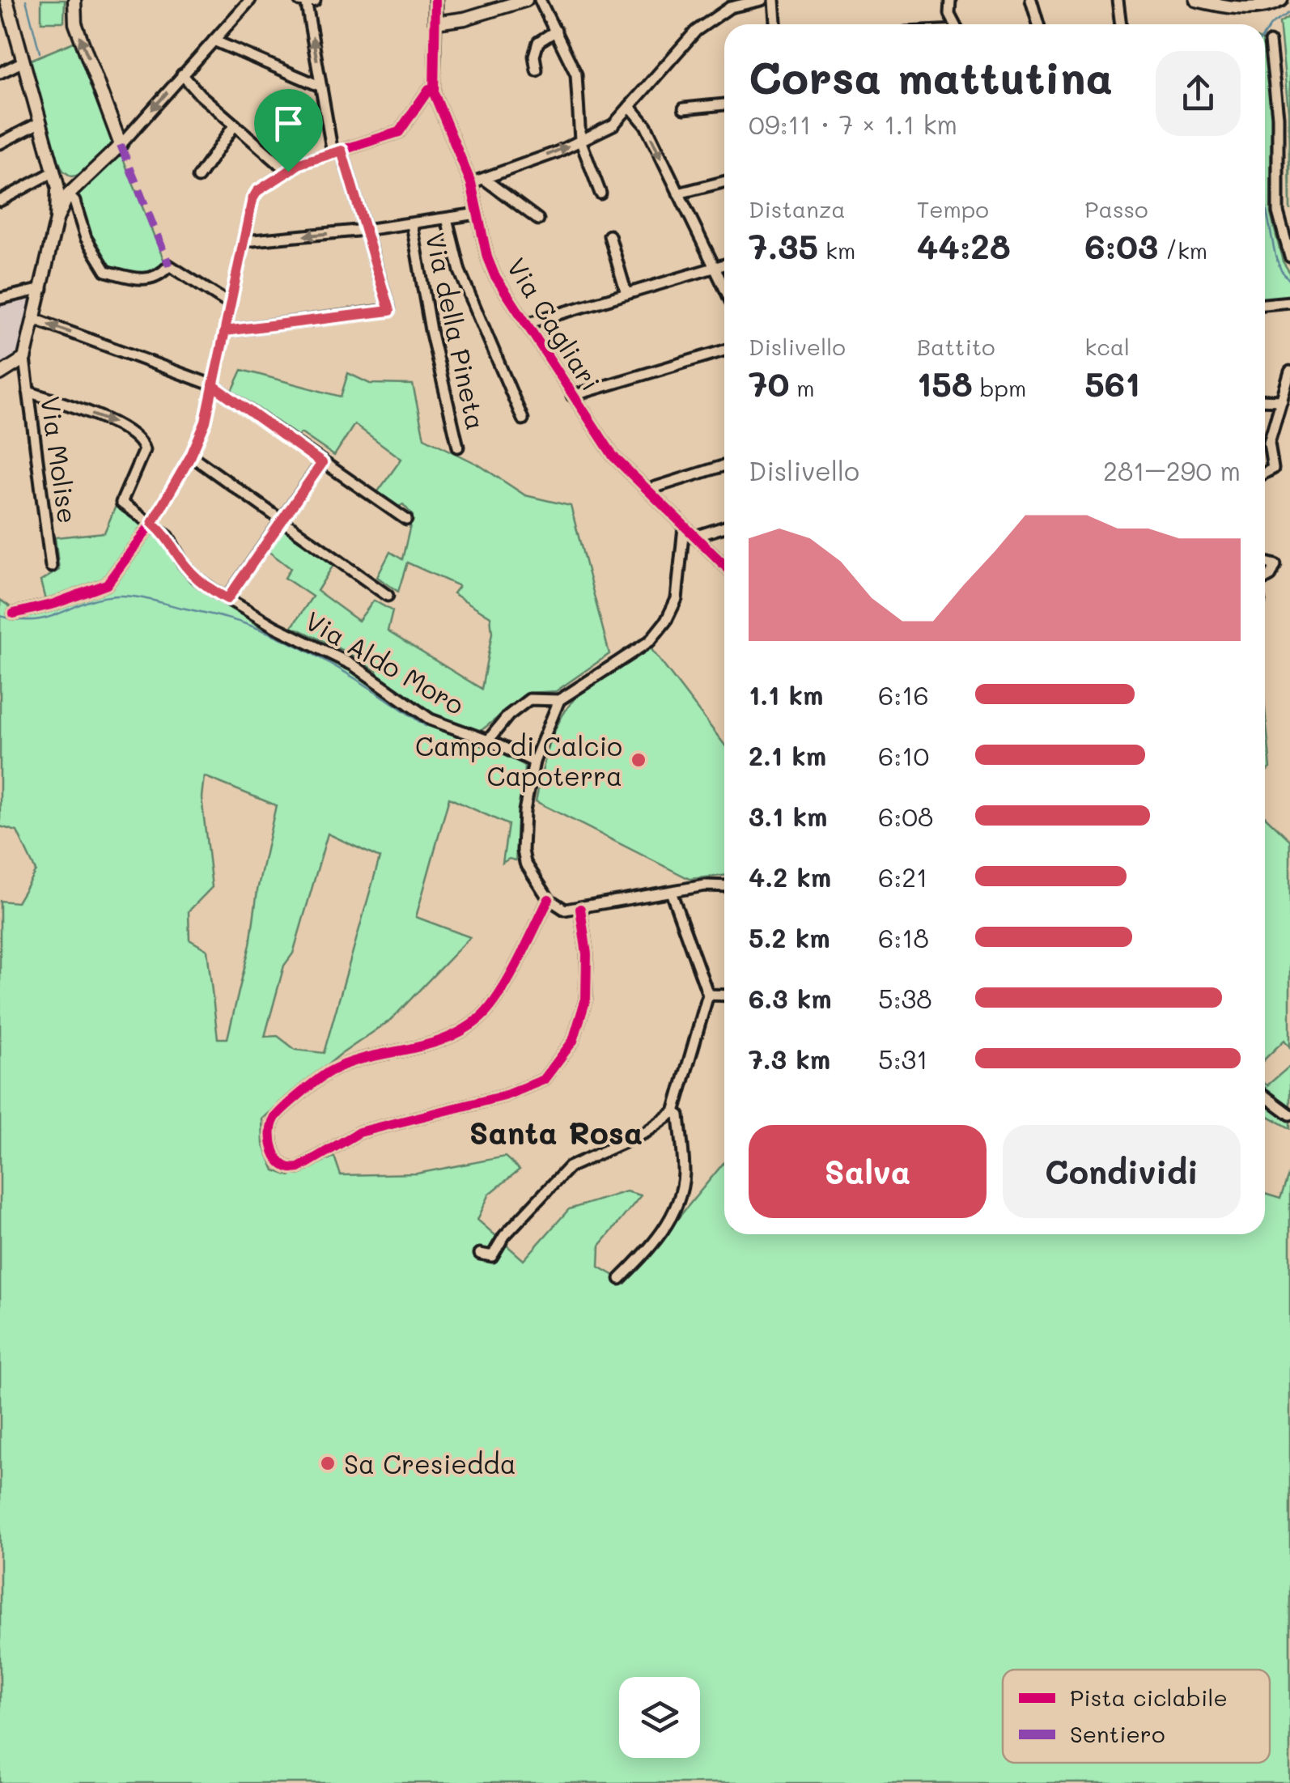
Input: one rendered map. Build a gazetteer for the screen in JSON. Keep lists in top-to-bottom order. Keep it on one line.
{"streets":{"street":["Via Cagliari","Via della Pineta","Via Molise","Via Aldo Moro"]},"crossings":[["Via Molise","Via Aldo Moro"]],"districts":["Santa Rosa"],"places":["Campo di Calcio Capoterra","Sa Cresiedda"],"legend":["Pista ciclabile","Sentiero"],"page":{"heading":["Corsa mattutina","09:11 · 7 × 1.1 km"],"stats":[["Distanza","7.35 km"],["Tempo","44:28"],["Passo","6:03 /km"],["Dislivello","70 m"],["Battito","158 bpm"],["kcal","561"]],"chart":["Dislivello","281–290 m"],"list":[{"name":"1.1 km","note":"6:16"},{"name":"2.1 km","note":"6:10"},{"name":"3.1 km","note":"6:08"},{"name":"4.2 km","note":"6:21"},{"name":"5.2 km","note":"6:18"},{"name":"6.3 km","note":"5:38"},{"name":"7.3 km","note":"5:31"}],"buttons":["Salva","Condividi"]}}
